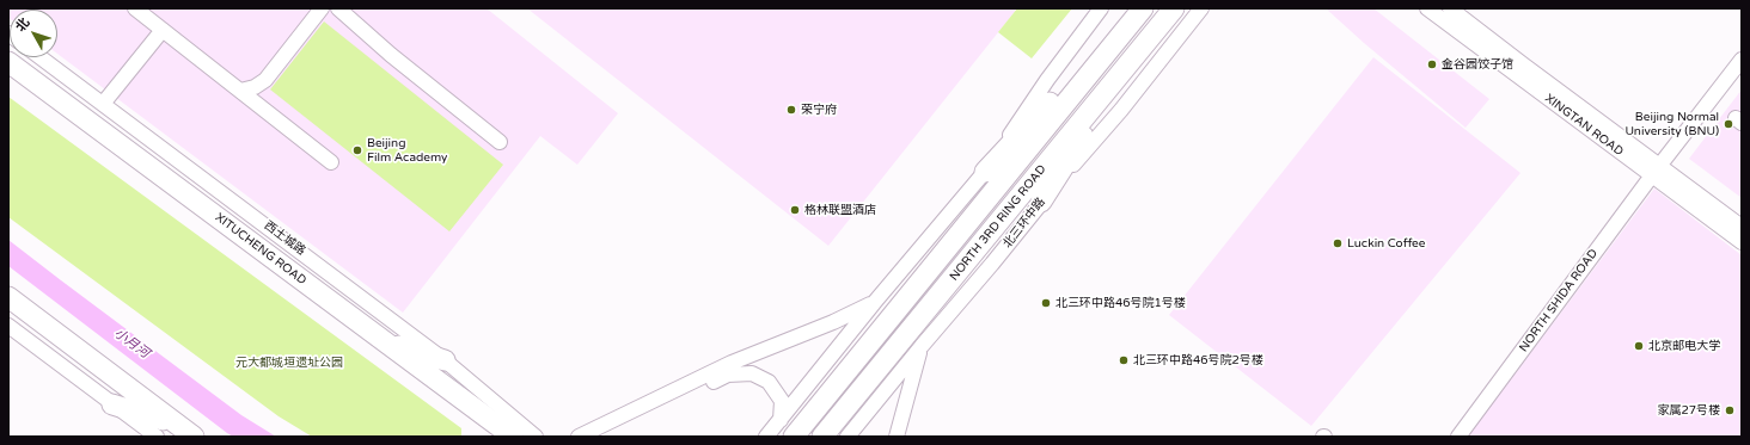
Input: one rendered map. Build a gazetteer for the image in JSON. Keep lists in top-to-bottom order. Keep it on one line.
{"streets":{"highway":["NORTH 3RD RING ROAD","XITUCHENG ROAD"],"street":["XINGTAN ROAD","北三环中路","西土城路","NORTH SHIDA ROAD"]},"crossings":[["XINGTAN ROAD","NORTH SHIDA ROAD"]],"water":["小月河"],"parks":["元大都城垣遗址公园"],"places":["金谷园饺子馆","荣宁府","Beijing Normal University (BNU)","Beijing Film Academy","格林联盟酒店","Luckin Coffee","北三环中路46号院1号楼","北京邮电大学","北三环中路46号院2号楼","家属27号楼"],"north":"top left"}
